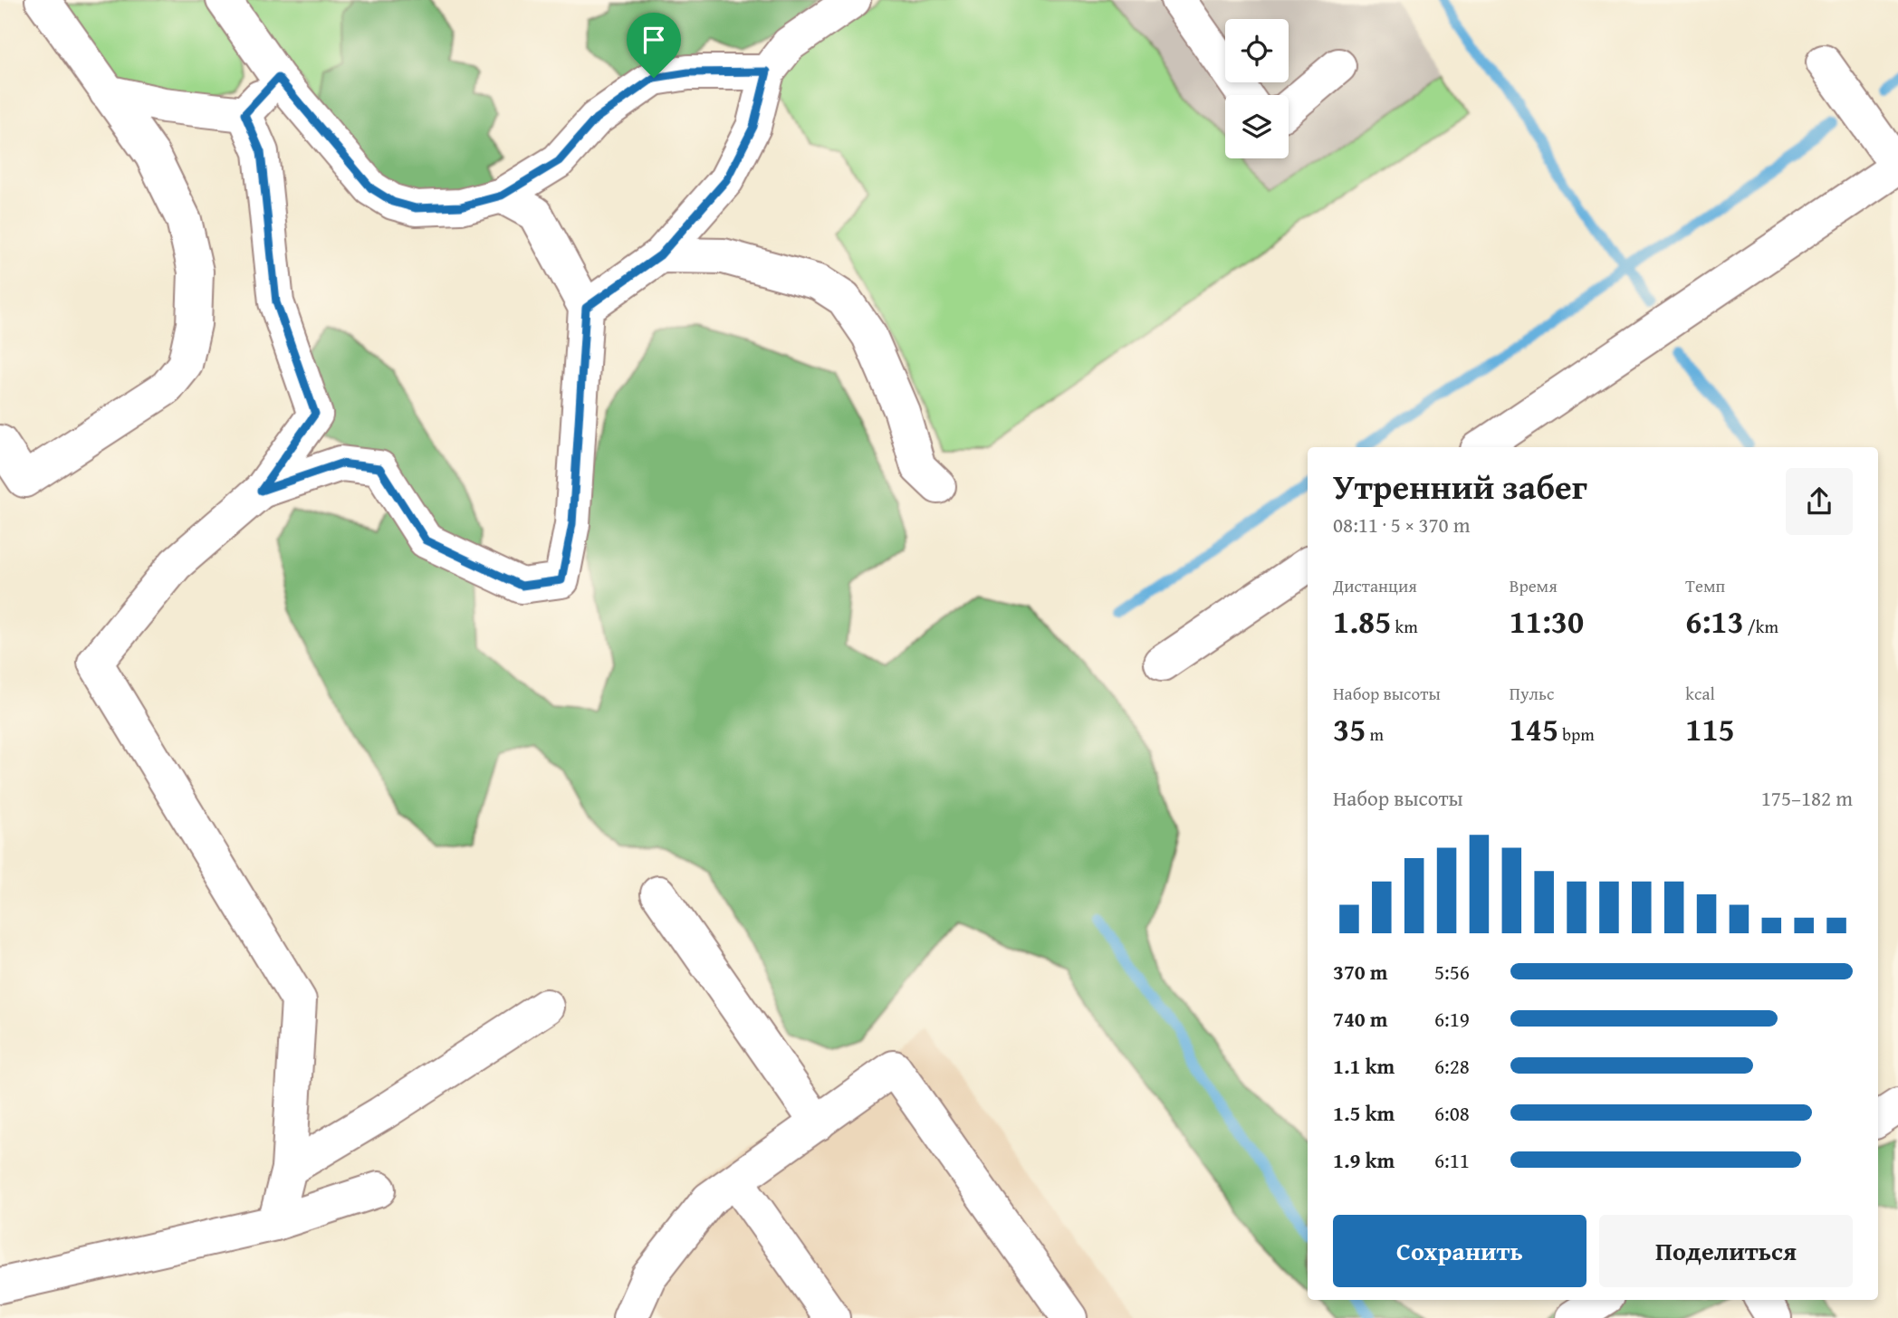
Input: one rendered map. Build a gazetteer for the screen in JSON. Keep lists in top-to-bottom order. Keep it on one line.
{"page":{"heading":["Утренний забег","08:11 · 5 × 370 m"],"stats":[["Дистанция","1.85 km"],["Время","11:30"],["Темп","6:13 /km"],["Набор высоты","35 m"],["Пульс","145 bpm"],["kcal","115"]],"chart":["Набор высоты","175–182 m"],"list":[{"name":"370 m","note":"5:56"},{"name":"740 m","note":"6:19"},{"name":"1.1 km","note":"6:28"},{"name":"1.5 km","note":"6:08"},{"name":"1.9 km","note":"6:11"}],"buttons":["Сохранить","Поделиться"]}}
